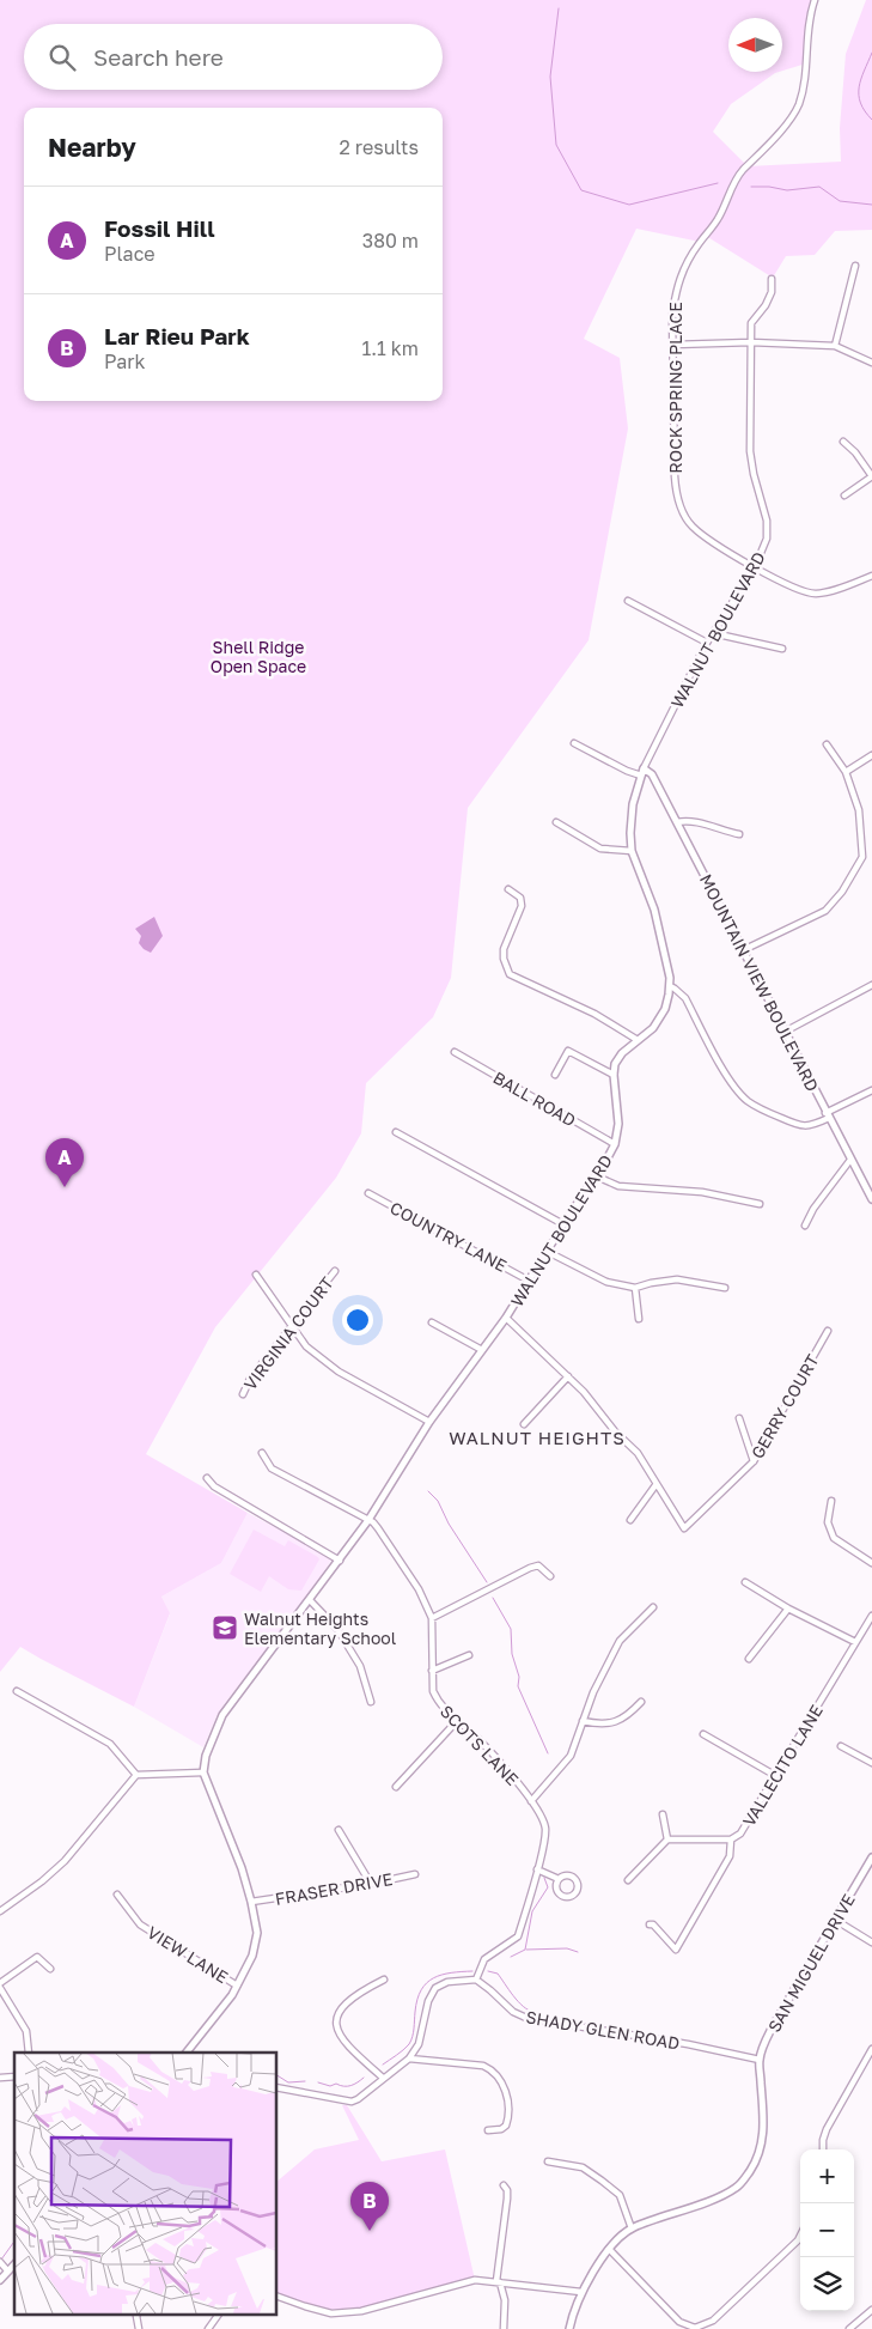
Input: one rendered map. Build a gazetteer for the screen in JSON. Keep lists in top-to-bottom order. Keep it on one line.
{"streets":{"street":["ROCK SPRING PLACE","WALNUT BOULEVARD","MOUNTAIN VIEW BOULEVARD","BALL ROAD","COUNTRY LANE","VIRGINIA COURT","GERRY COURT","SCOTS LANE","VALLECITO LANE","FRASER DRIVE","VIEW LANE","SAN MIGUEL DRIVE","SHADY GLEN ROAD"]},"crossings":[["ROCK SPRING PLACE","WALNUT BOULEVARD"],["WALNUT BOULEVARD","MOUNTAIN VIEW BOULEVARD"],["WALNUT BOULEVARD","BALL ROAD"],["WALNUT BOULEVARD","COUNTRY LANE"],["WALNUT BOULEVARD","SCOTS LANE"],["SCOTS LANE","SHADY GLEN ROAD"],["SAN MIGUEL DRIVE","SHADY GLEN ROAD"]],"districts":["WALNUT HEIGHTS"],"parks":["Shell Ridge Open Space"],"places":{"school or university":["Walnut Heights Elementary School"]},"north":"left","page":{"search":"Search here","heading":["Nearby","2 results"],"list":[{"mark":"A","name":"Fossil Hill","note":"Place","value":"380 m"},{"mark":"B","name":"Lar Rieu Park","note":"Park","value":"1.1 km"}],"pins":["A","B"],"map_buttons":["+","−"]}}
